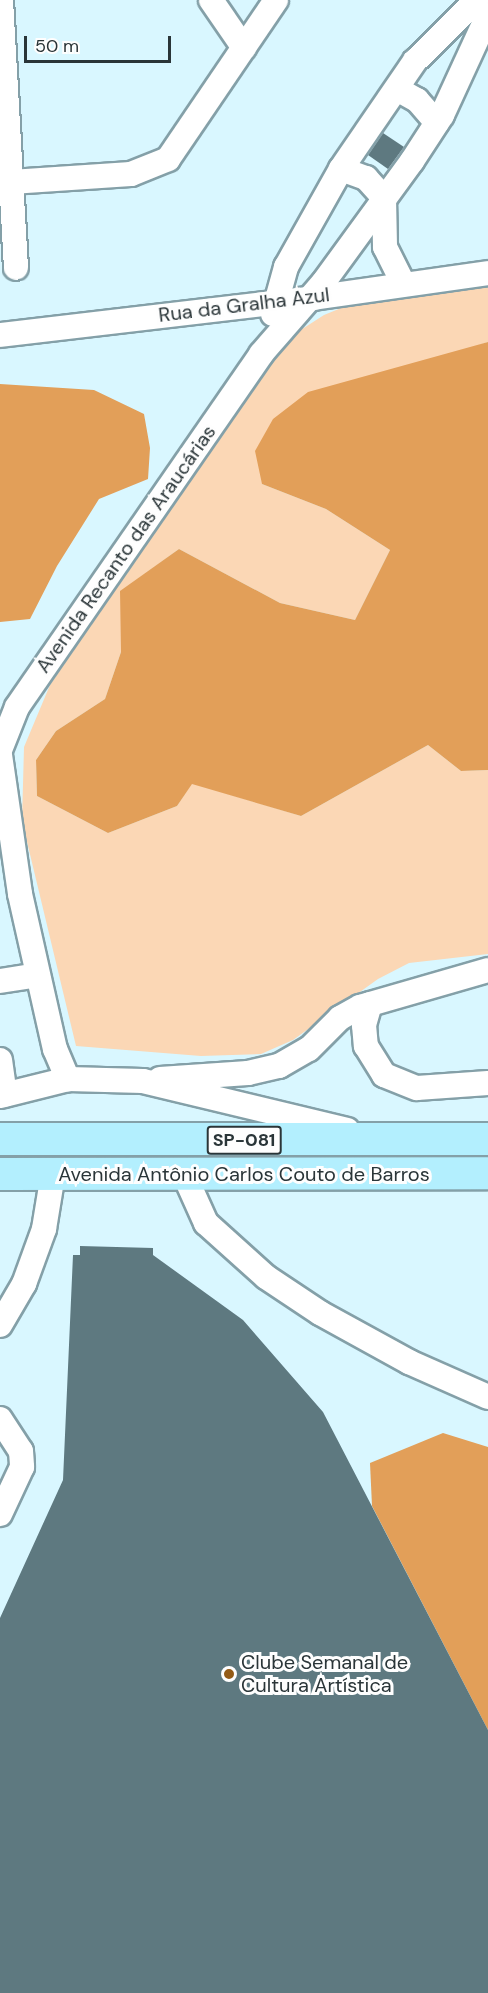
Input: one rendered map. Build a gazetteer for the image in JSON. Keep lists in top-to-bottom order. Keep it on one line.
{"streets":{"main road":["SP-081","Avenida Antônio Carlos Couto de Barros"],"street":["Rua da Gralha Azul","Avenida Recanto das Araucárias"]},"crossings":[["Rua da Gralha Azul","Avenida Recanto das Araucárias"]],"places":["Clube Semanal de Cultura Artística"],"scale_bar":"50 m"}
